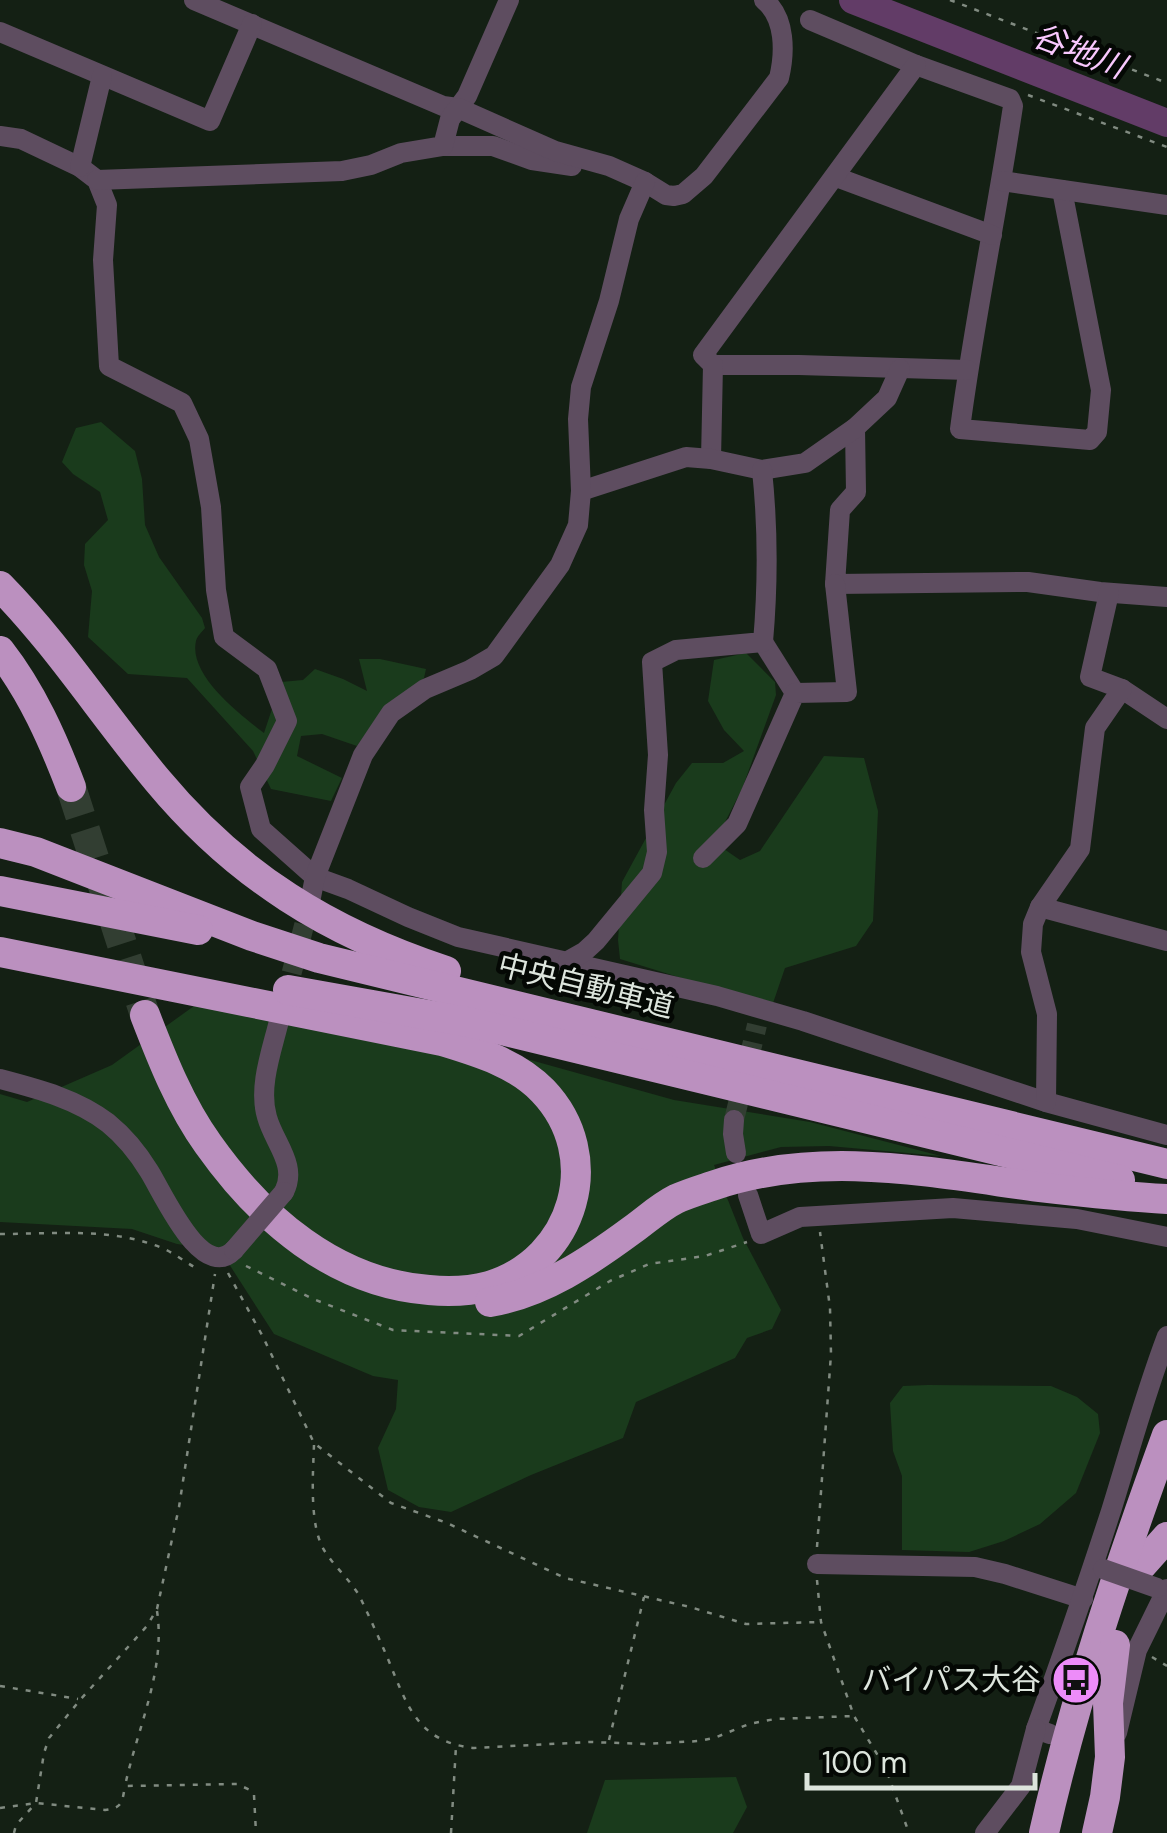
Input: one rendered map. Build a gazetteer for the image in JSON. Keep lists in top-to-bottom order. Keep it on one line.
{"streets":{"highway":["中央自動車道"]},"water":["谷地川"],"places":{"bus stop":["バイパス大谷"]},"scale_bar":"100 m"}
